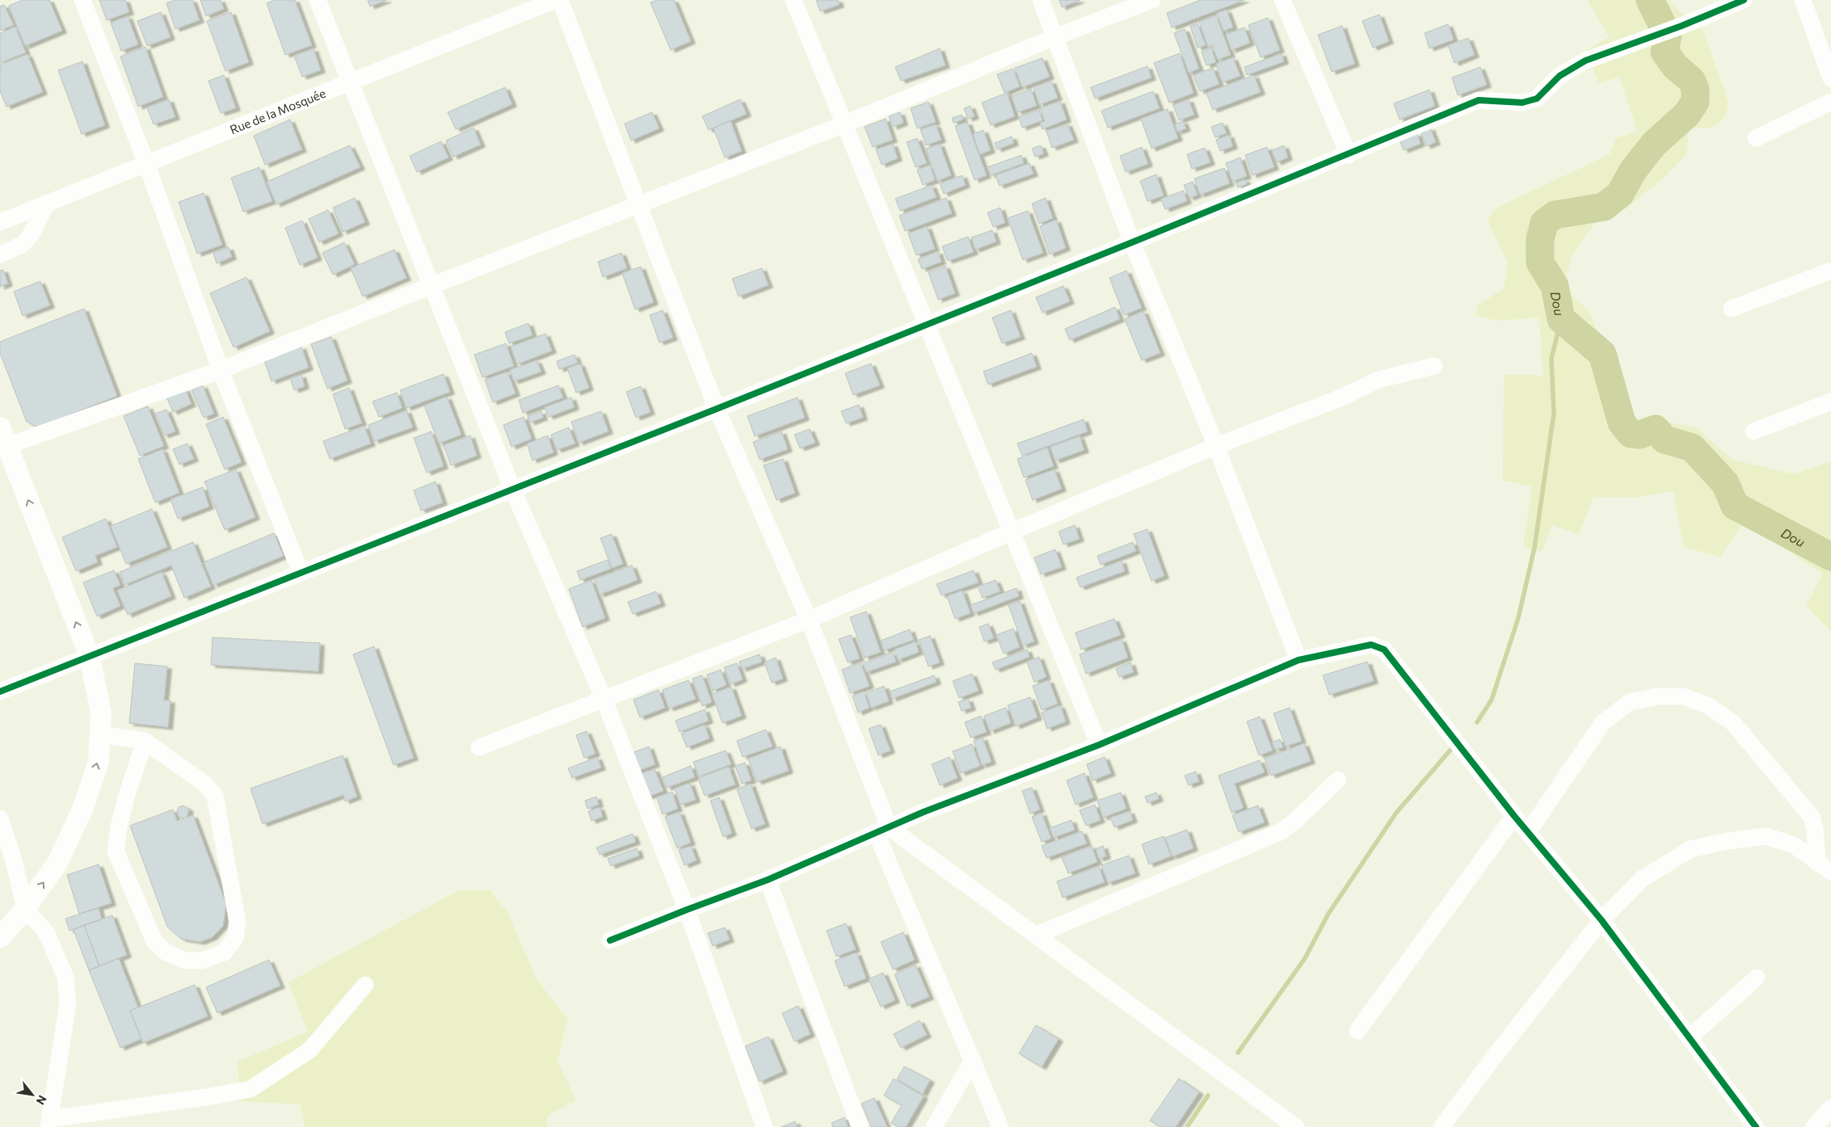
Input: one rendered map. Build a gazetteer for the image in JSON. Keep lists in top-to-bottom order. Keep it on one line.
{"streets":{"street":["Rue de la Mosquée"]},"water":["Dou"],"north":"bottom right"}
